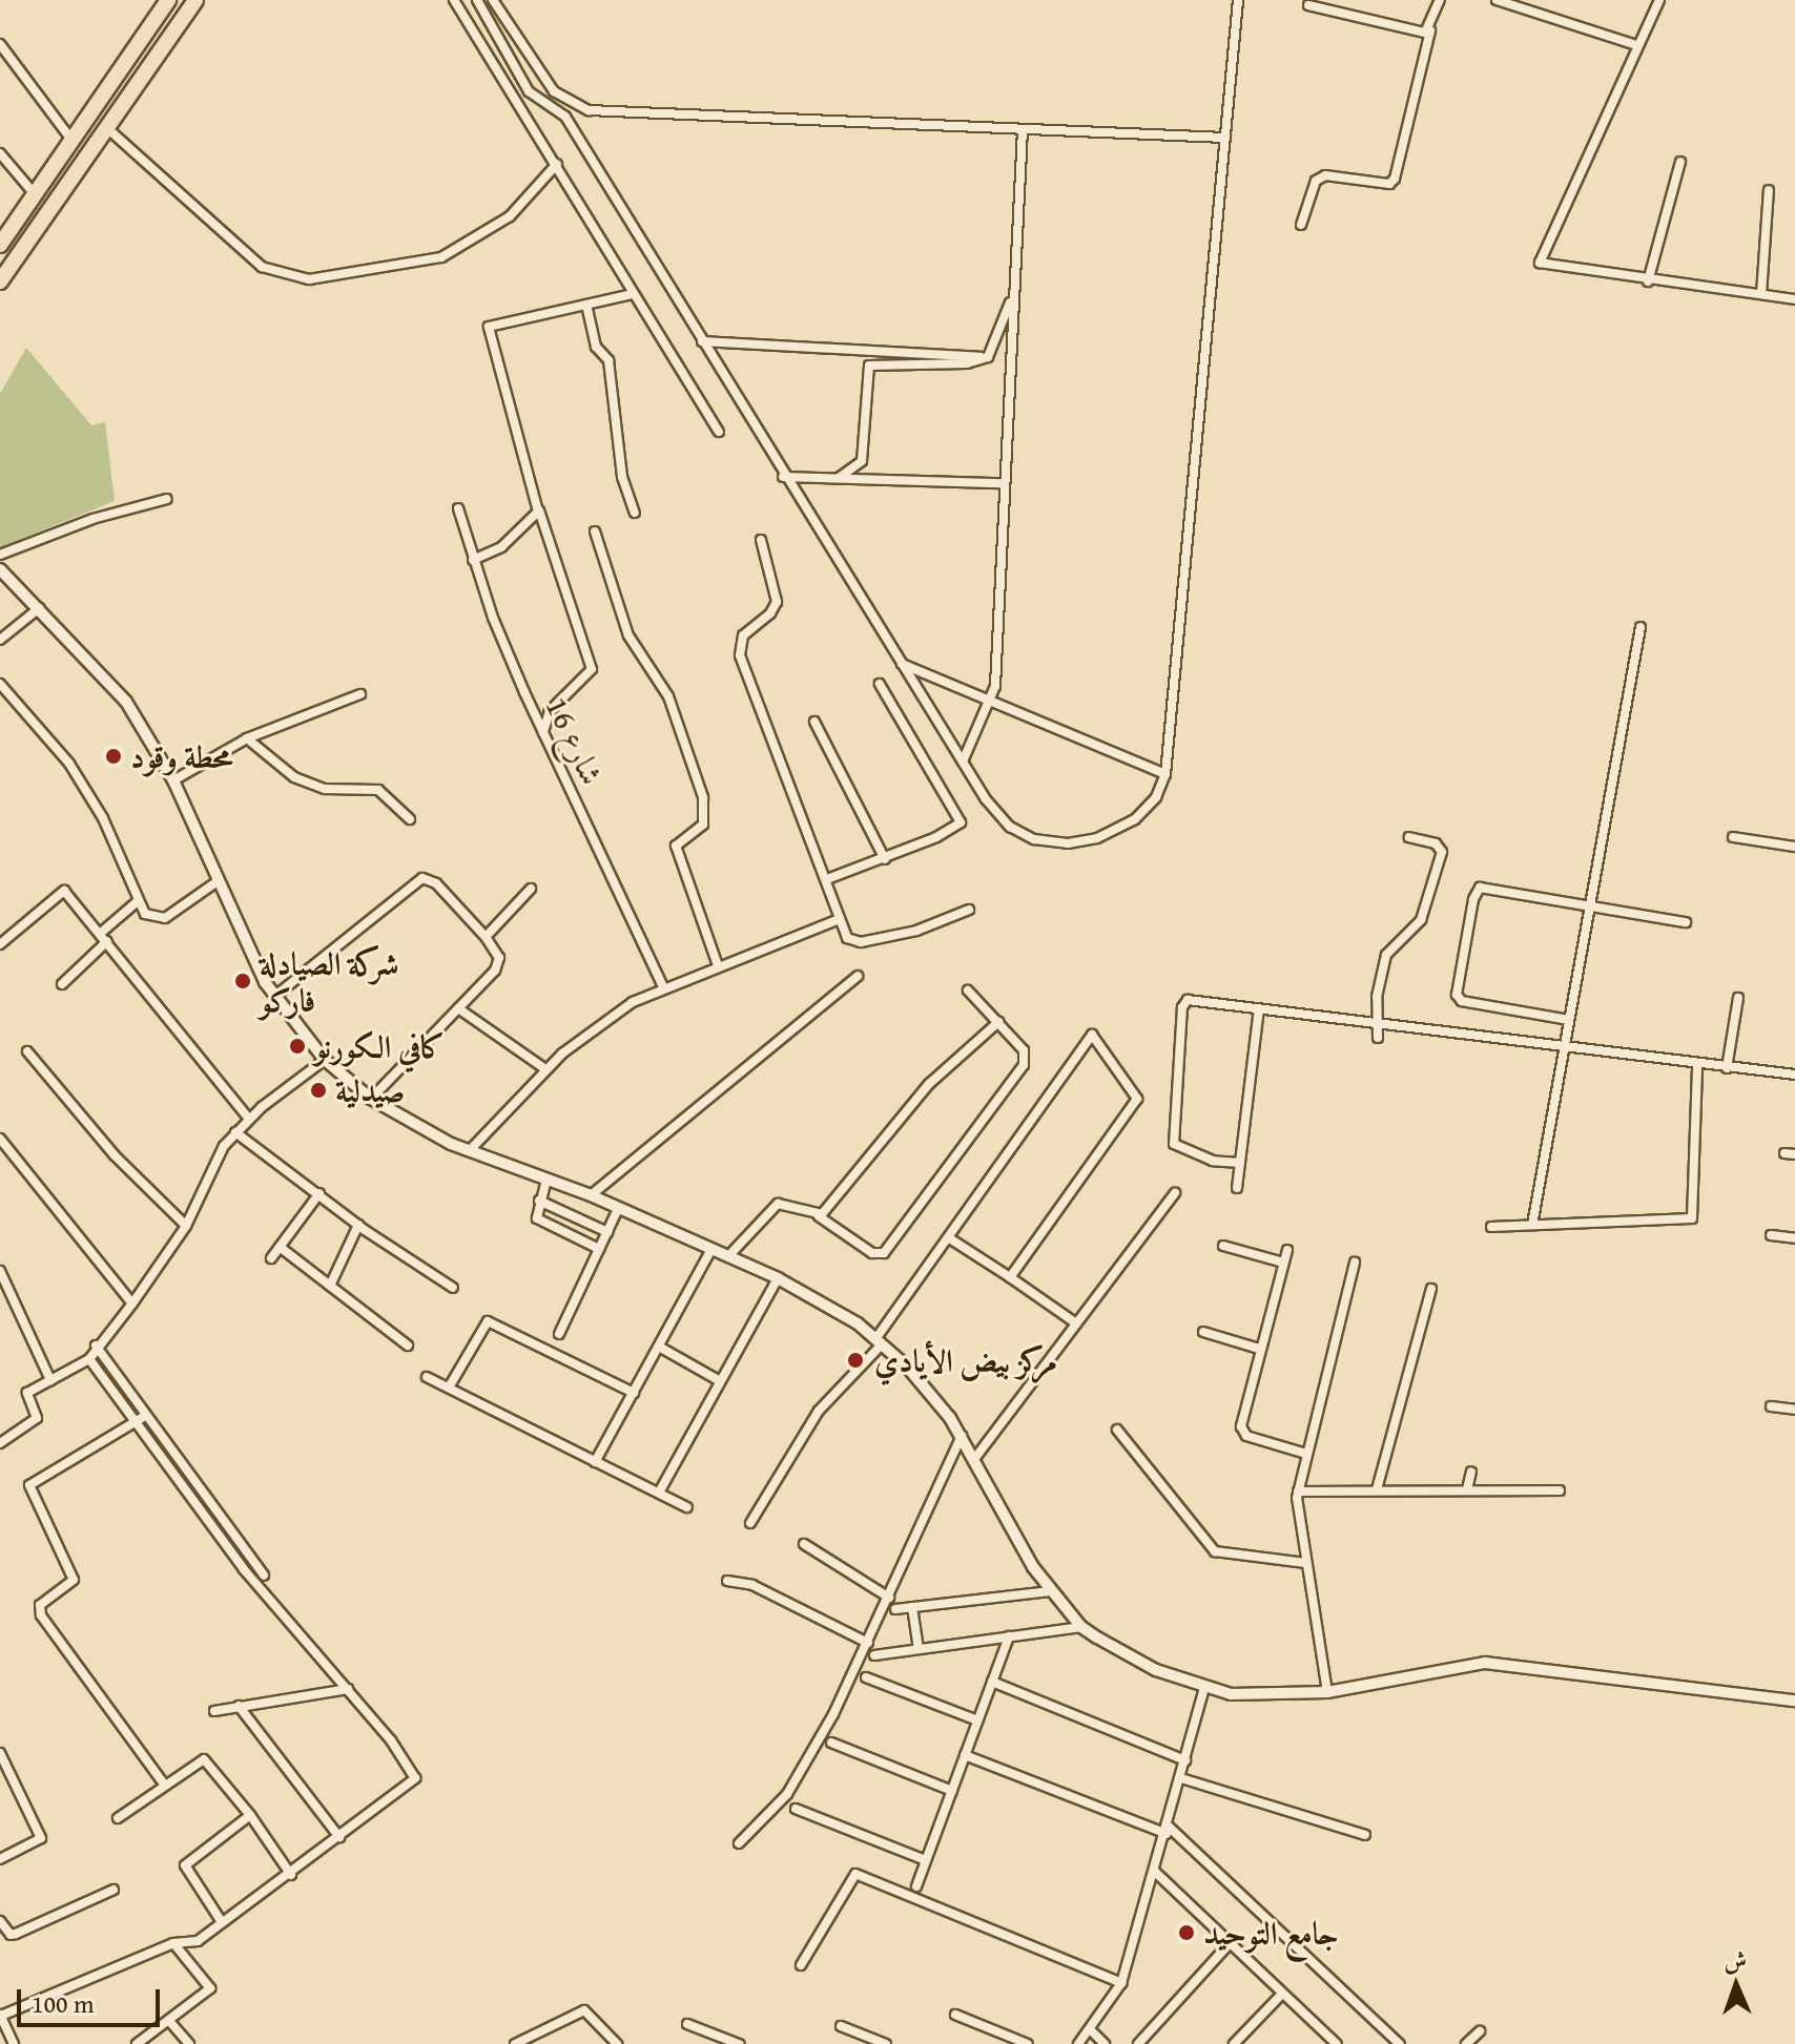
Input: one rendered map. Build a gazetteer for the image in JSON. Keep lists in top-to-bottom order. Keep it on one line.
{"streets":{"street":["شارع 16"]},"places":["محطة وقود","شركة الصيادلة فاركو","كافي الكورنو","صيدلية","مركز بيض الأيادي","جامع التوحيد"],"scale_bar":"100 m","north":"top"}
